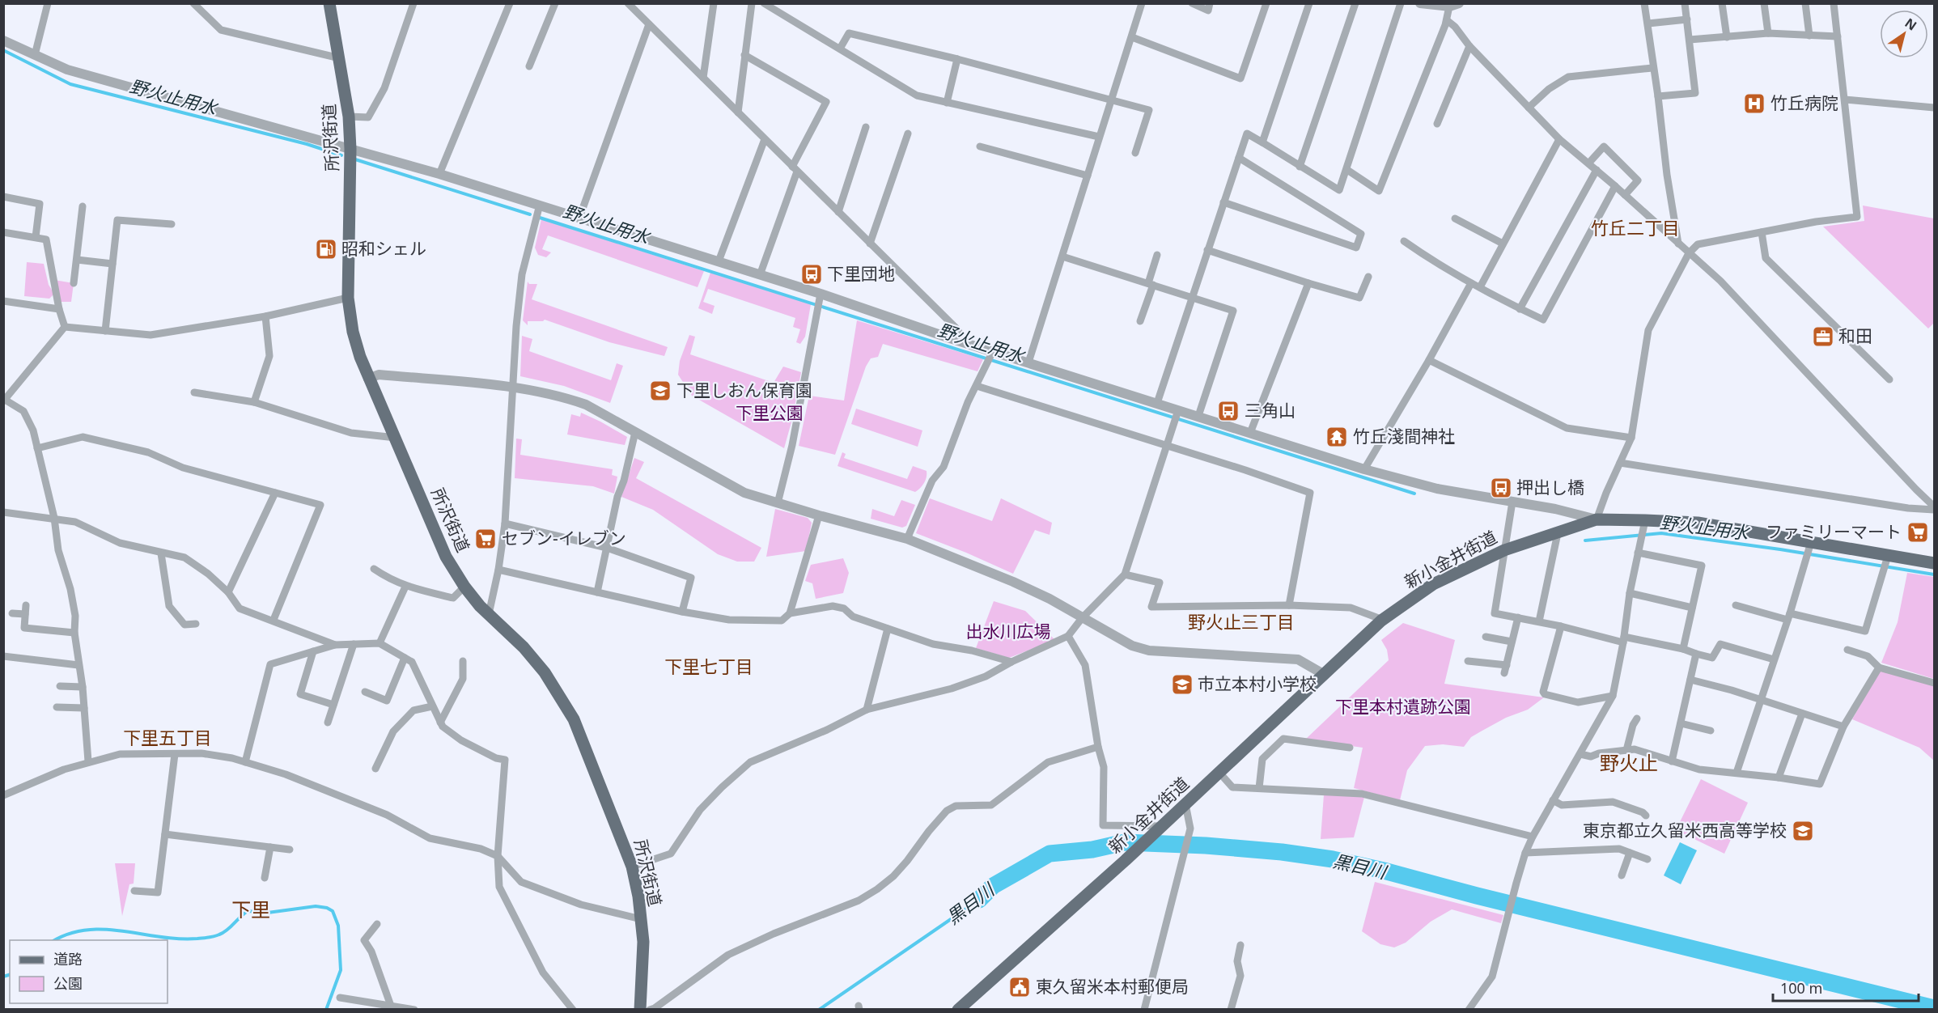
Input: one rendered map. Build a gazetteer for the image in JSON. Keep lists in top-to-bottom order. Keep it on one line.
{"streets":{"main road":["所沢街道","新小金井街道"]},"districts":["竹丘二丁目","野火止三丁目","下里七丁目","下里五丁目","野火止","下里"],"water":["野火止用水","黒目川"],"parks":["下里公園","出水川広場","下里本村遺跡公園"],"places":{"hospital":["竹丘病院"],"fuel station":["昭和シェル"],"bus stop":["下里団地","三角山","押出し橋"],"office":["和田"],"school or university":["下里しおん保育園","市立本村小学校","東京都立久留米西高等学校"],"temple":["竹丘淺間神社"],"supermarket":["ファミリーマート","セブン-イレブン"],"public building":["東久留米本村郵便局"]},"legend":["道路","公園"],"scale_bar":"100 m","north":"top right"}
